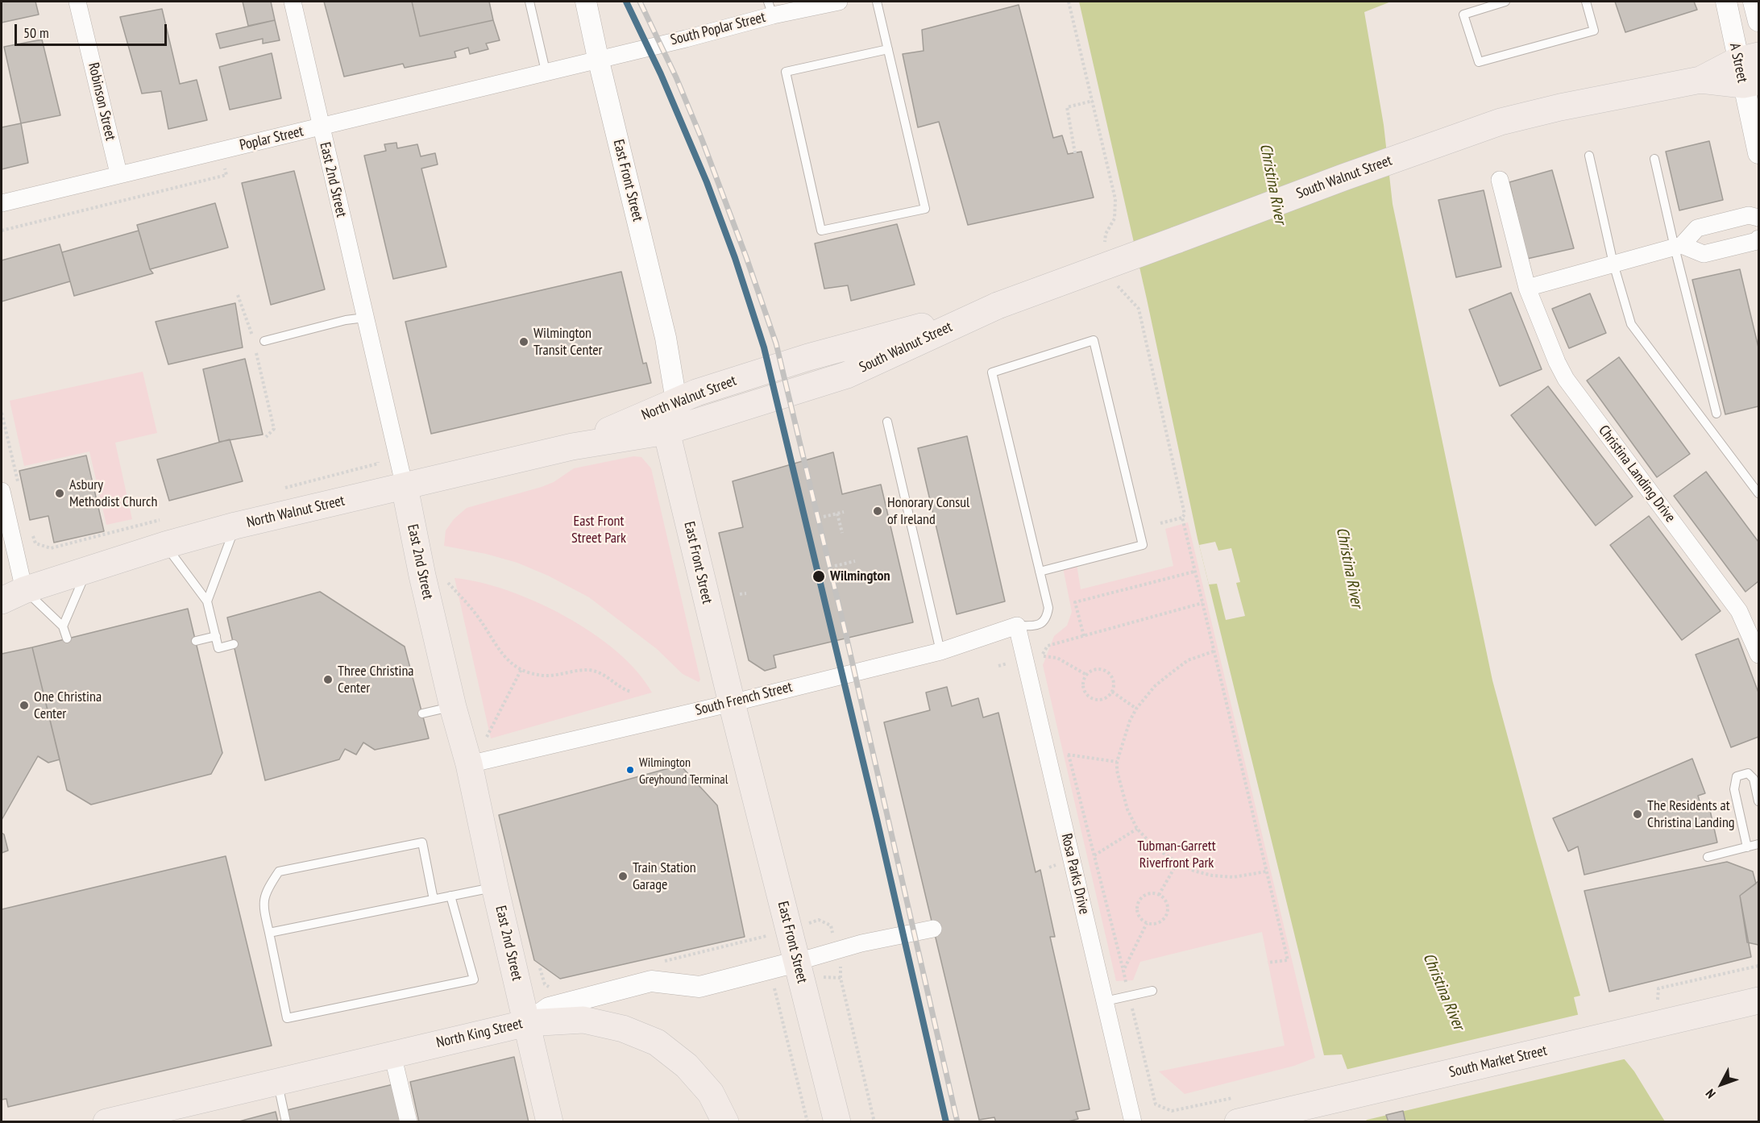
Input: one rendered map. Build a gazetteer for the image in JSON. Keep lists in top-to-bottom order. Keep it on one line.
{"streets":{"main road":["South Walnut Street","East 2nd Street","East Front Street","North Walnut Street","North King Street","South Market Street"],"street":["South Poplar Street","A Street","Robinson Street","Poplar Street","Christina Landing Drive","South French Street","Rosa Parks Drive"]},"crossings":[["South Poplar Street","Poplar Street"],["South Poplar Street","East Front Street"],["A Street","South Walnut Street"],["Robinson Street","Poplar Street"],["Poplar Street","East 2nd Street"],["Poplar Street","East Front Street"],["South Walnut Street","North Walnut Street"],["East 2nd Street","North Walnut Street"],["East 2nd Street","South French Street"],["East 2nd Street","North King Street"],["East Front Street","North Walnut Street"],["East Front Street","South French Street"],["East Front Street","North King Street"],["South French Street","Rosa Parks Drive"]],"water":["Christina River"],"parks":["East Front Street Park","Tubman-Garrett Riverfront Park"],"places":["Wilmington Transit Center","Asbury Methodist Church","Honorary Consul of Ireland","Wilmington","Three Christina Center","One Christina Center","Wilmington Greyhound Terminal","The Residents at Christina Landing","Train Station Garage"],"scale_bar":"50 m","north":"bottom left"}
